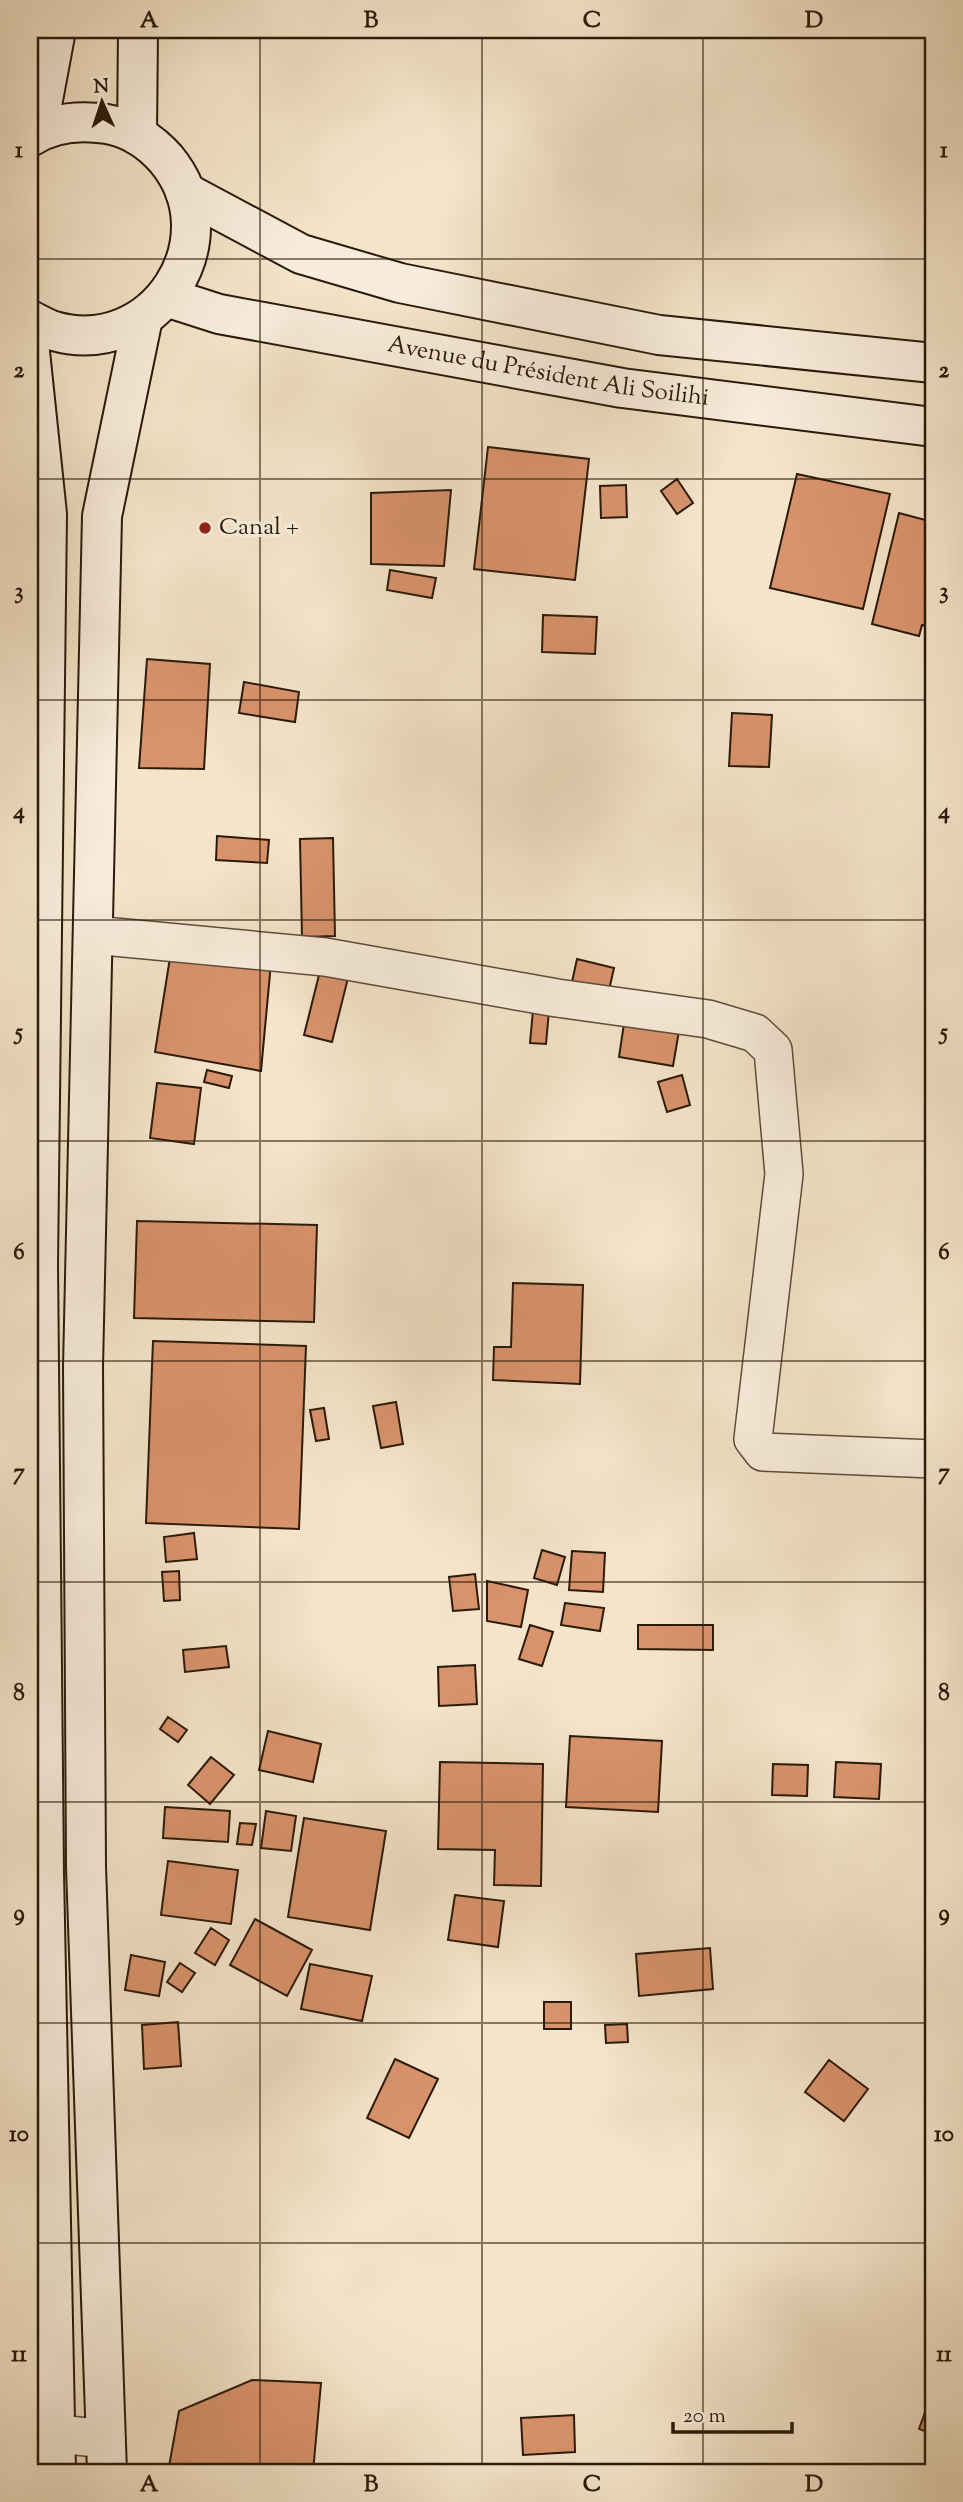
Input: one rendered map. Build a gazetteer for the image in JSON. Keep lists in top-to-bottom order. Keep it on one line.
{"streets":{"main road":["Avenue du Président Ali Soilihi"]},"places":["Canal +"],"scale_bar":"20 m","north":"top","grid":{"columns":["A","B","C","D"],"rows":["1","2","3","4","5","6","7","8","9","10","11"]}}
